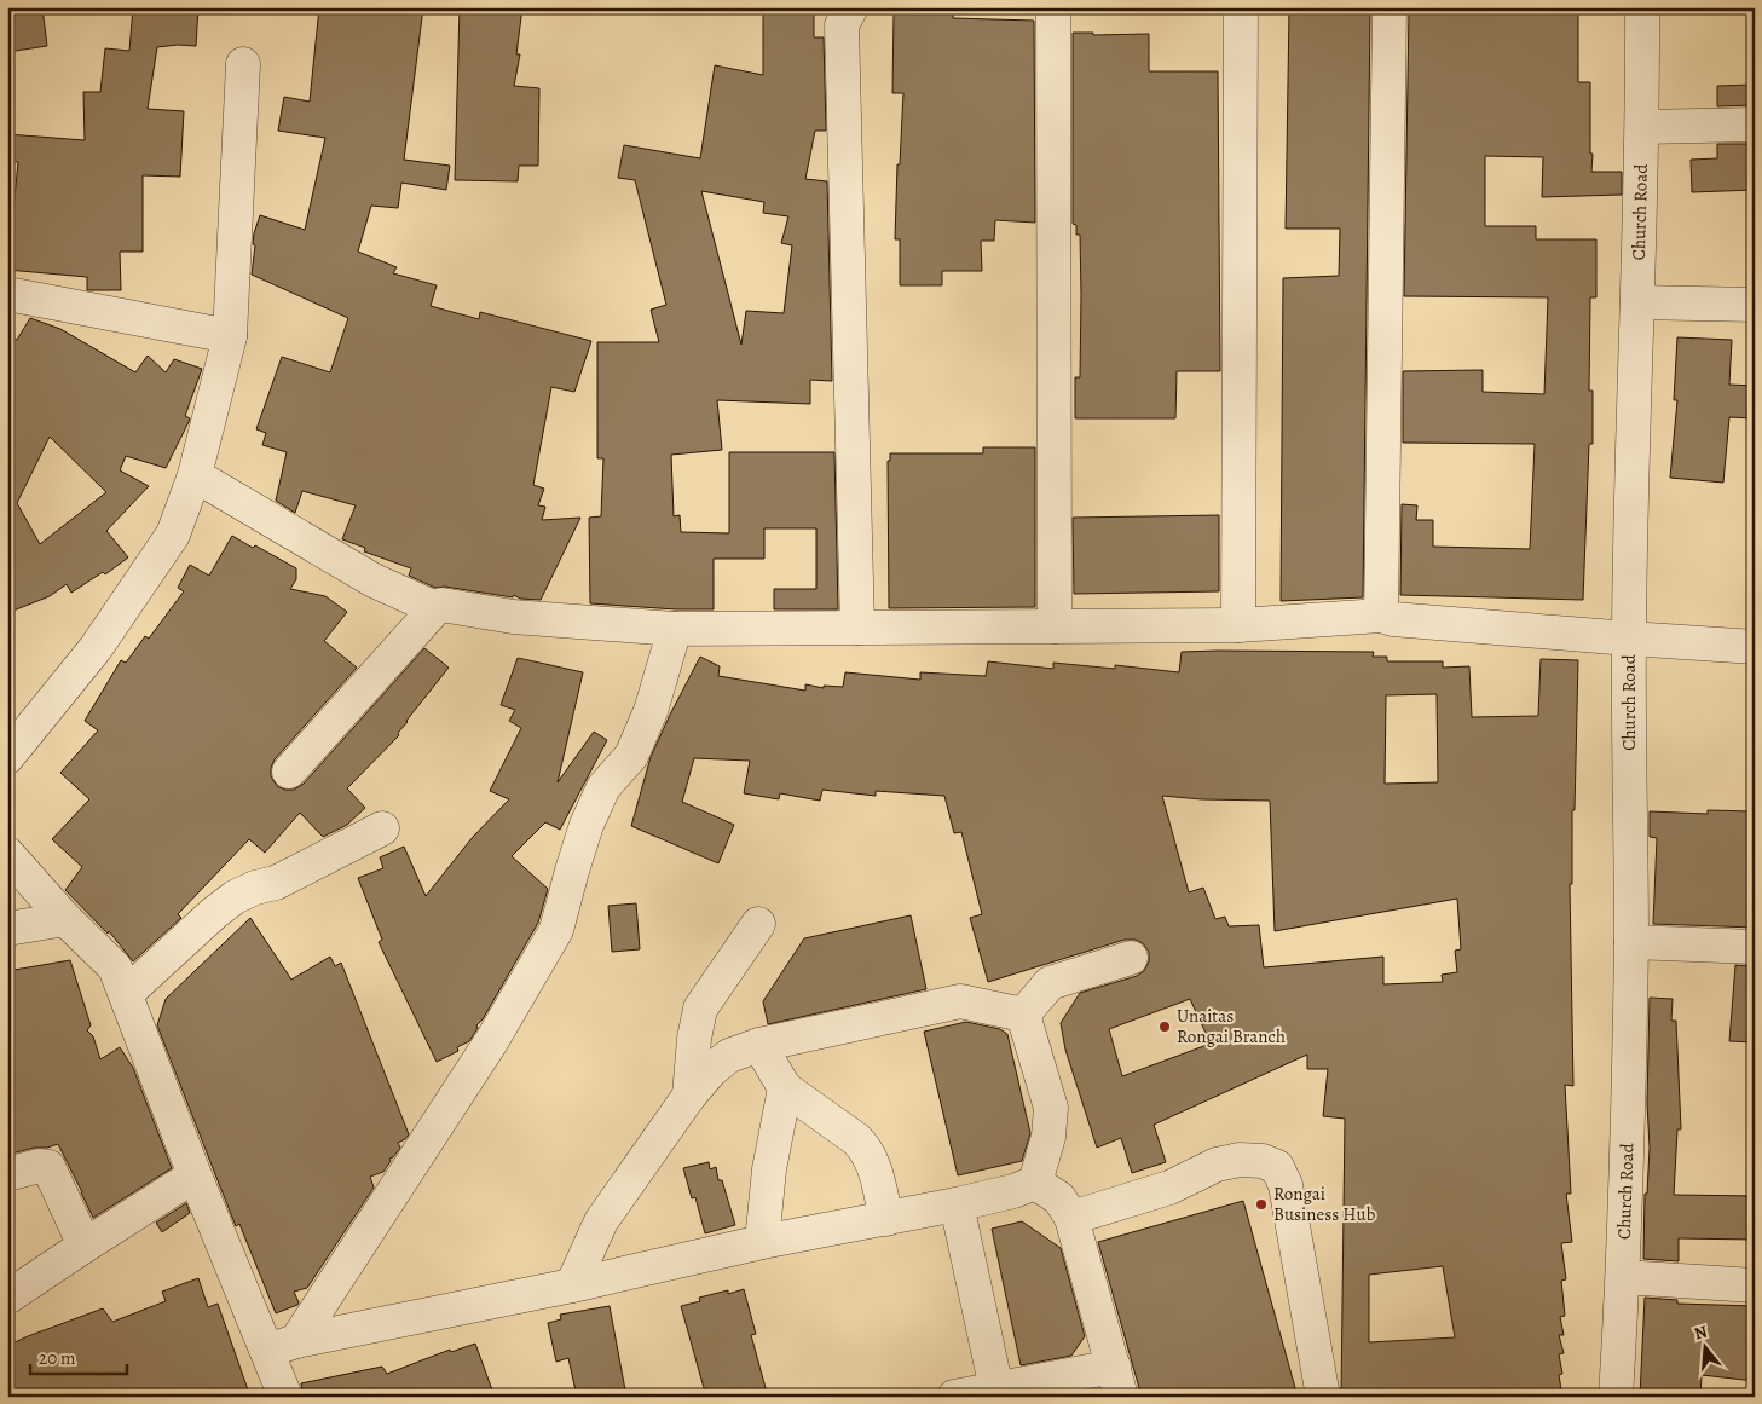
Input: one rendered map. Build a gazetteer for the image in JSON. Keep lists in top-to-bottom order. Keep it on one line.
{"streets":{"street":["Church Road"]},"places":["Unaitas Rongai Branch","Rongai Business Hub"],"scale_bar":"20 m","north":"top"}
